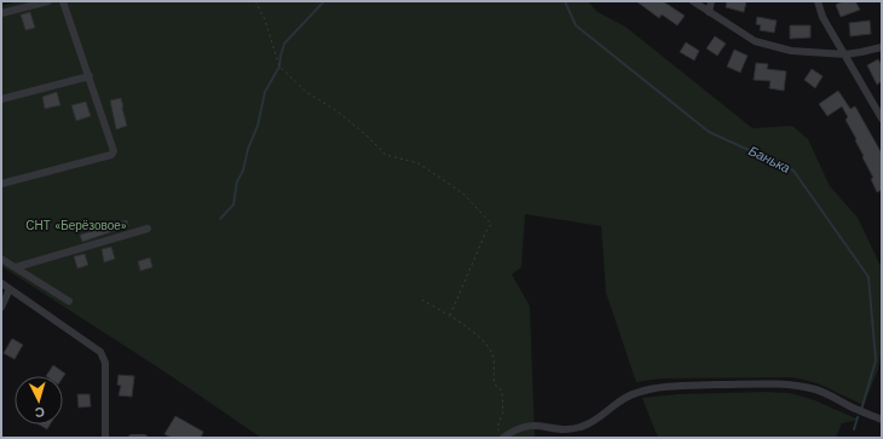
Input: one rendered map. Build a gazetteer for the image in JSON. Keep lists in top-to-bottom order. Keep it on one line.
{"water":["Банька"],"parks":["СНТ «Берёзовое»"],"north":"bottom"}
